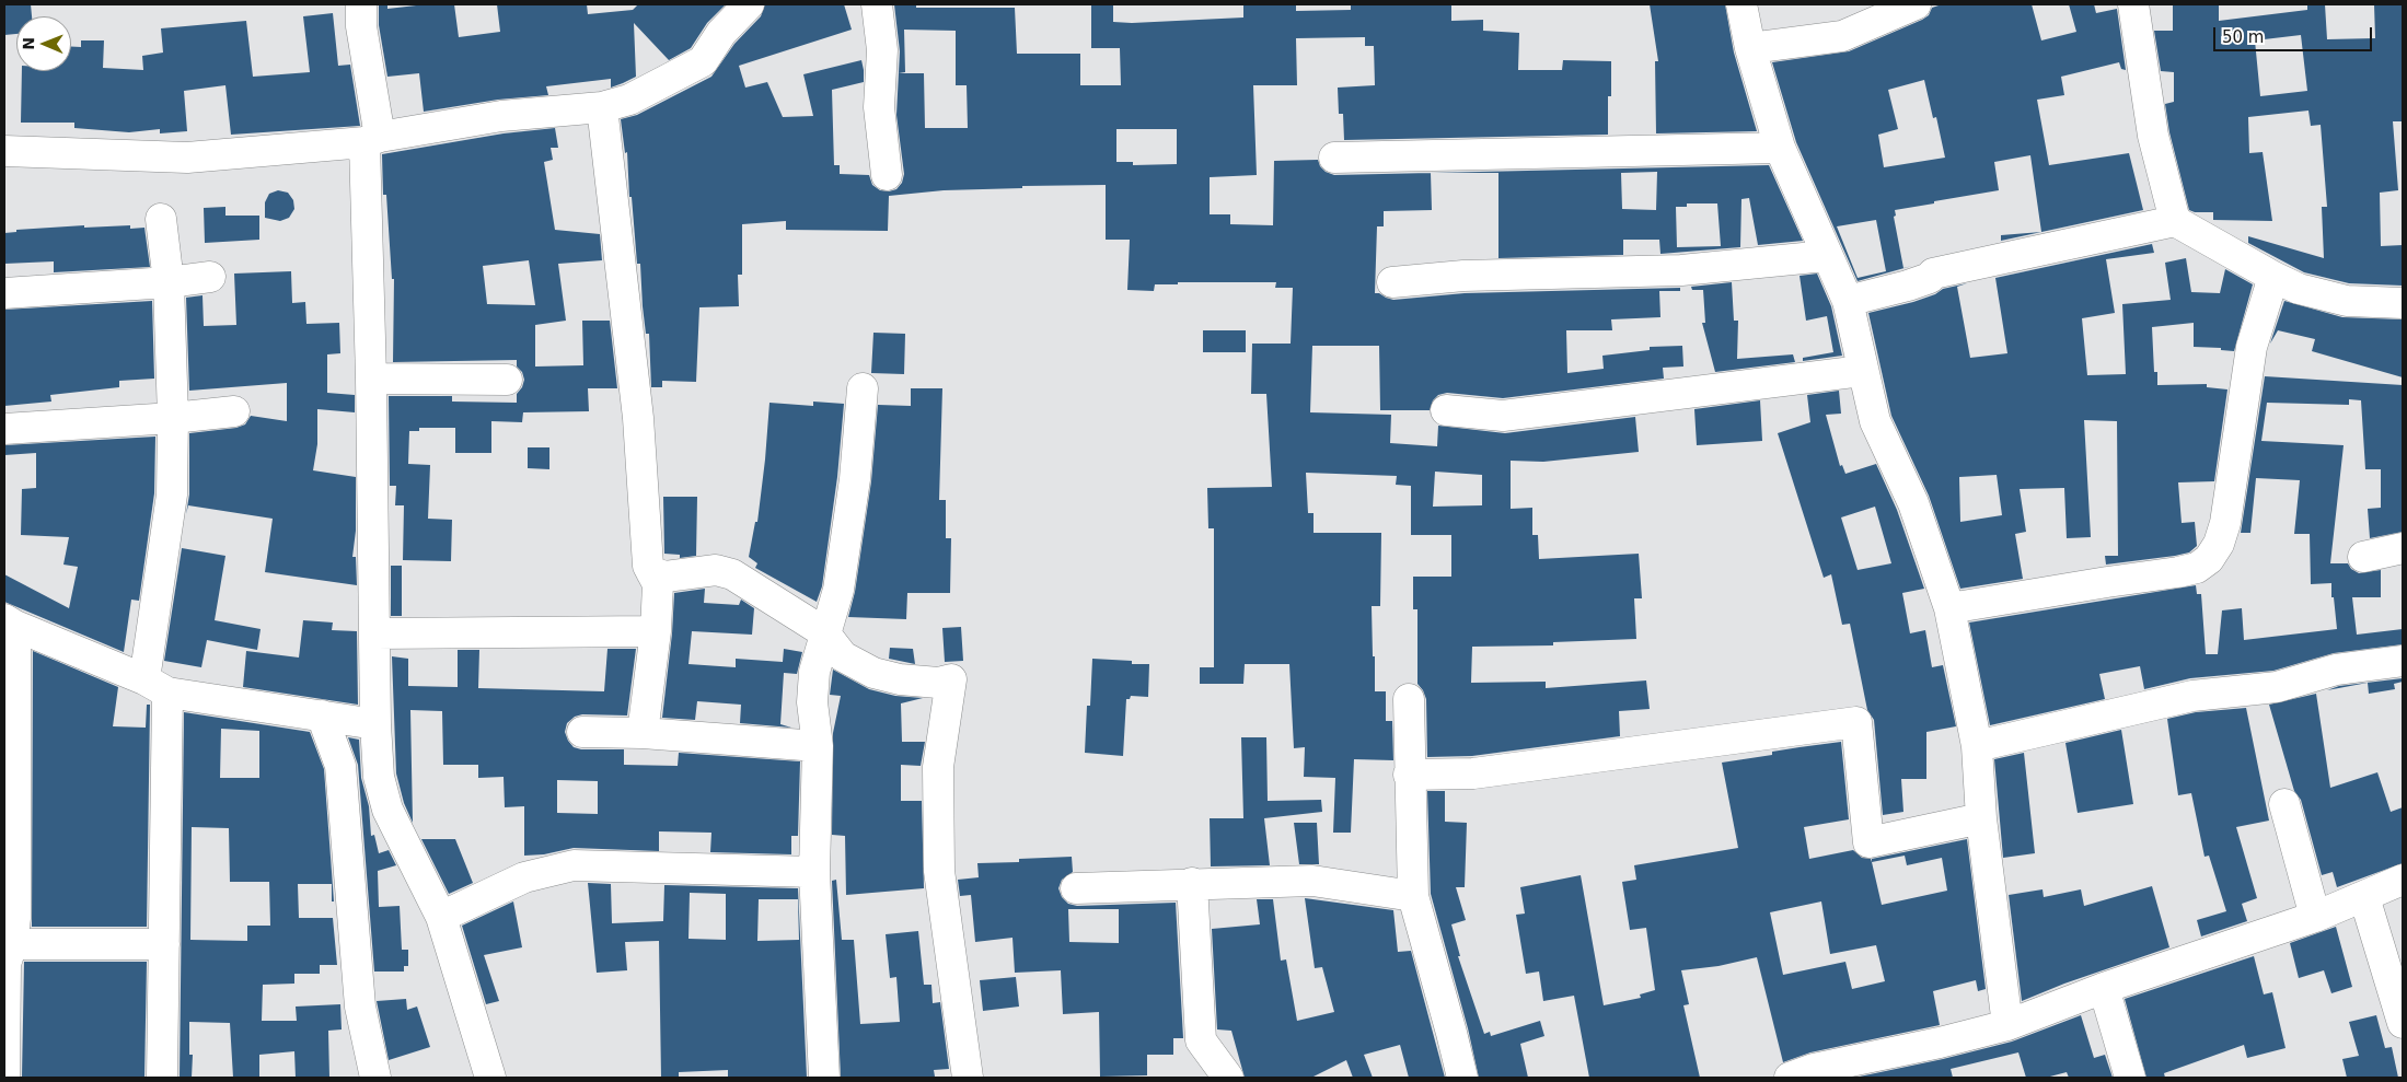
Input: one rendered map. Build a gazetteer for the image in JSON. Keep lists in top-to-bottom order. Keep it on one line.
{"scale_bar":"50 m","north":"left"}
